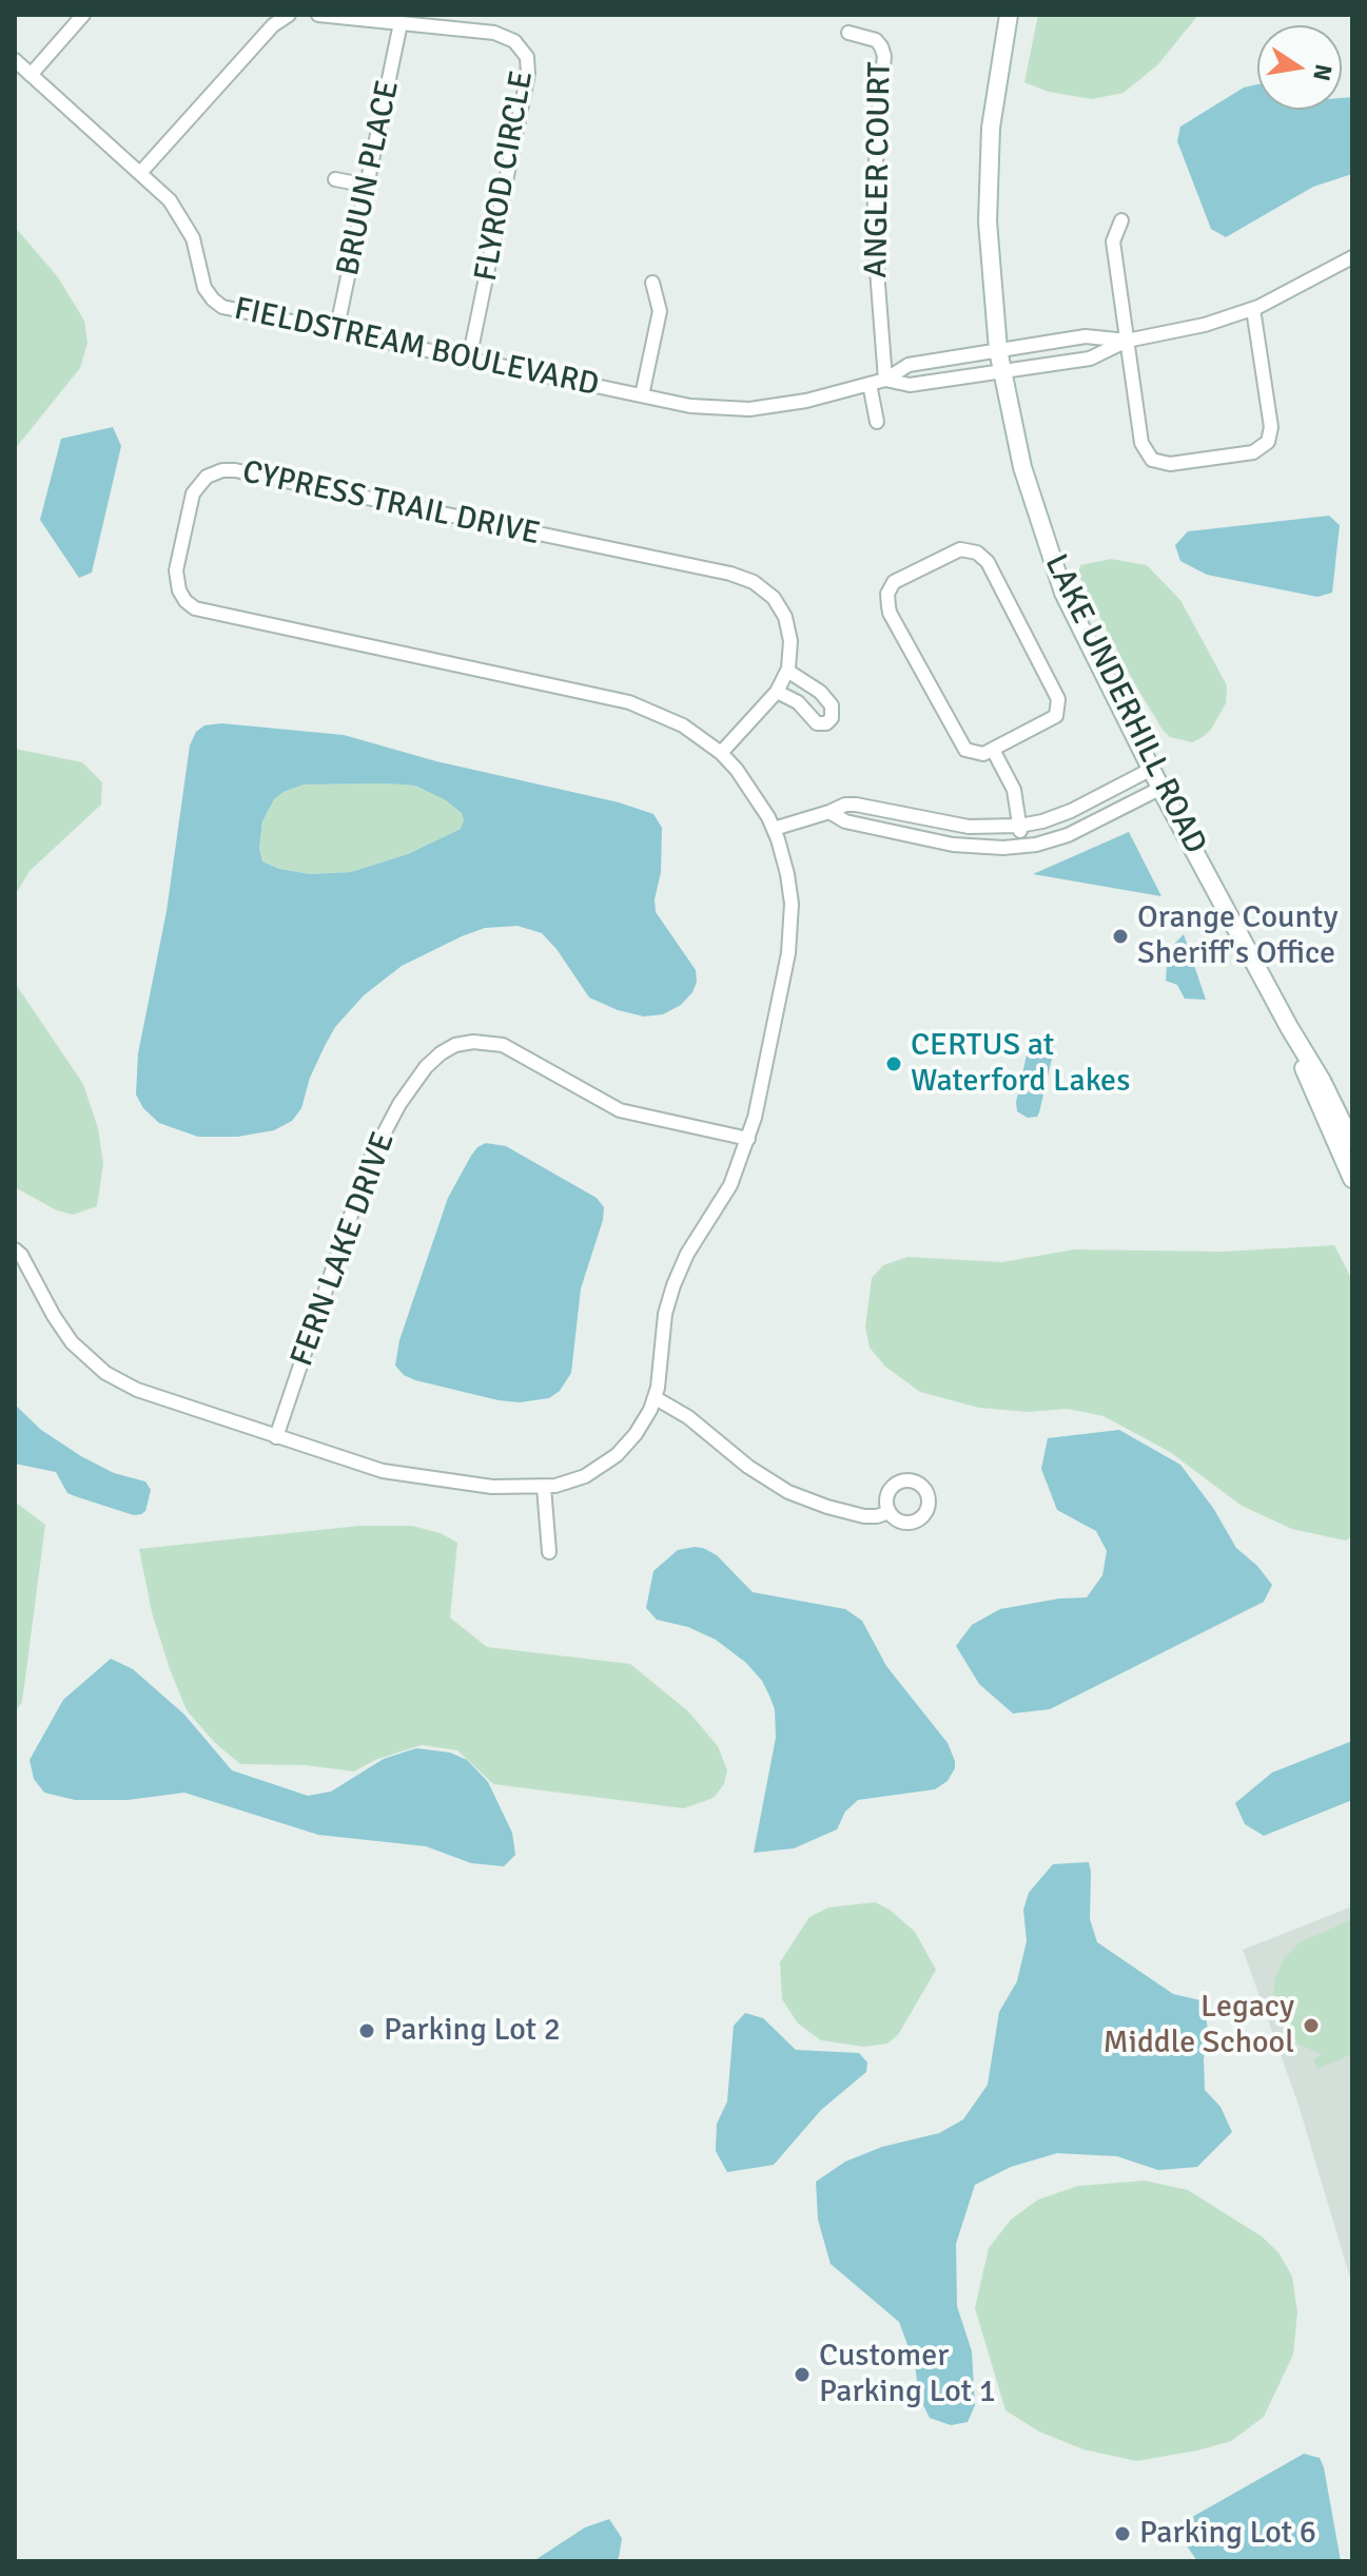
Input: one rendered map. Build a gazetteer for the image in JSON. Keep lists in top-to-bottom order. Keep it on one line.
{"streets":{"street":["ANGLER COURT","FLYROD CIRCLE","BRUUN PLACE","FIELDSTREAM BOULEVARD","CYPRESS TRAIL DRIVE","LAKE UNDERHILL ROAD","FERN LAKE DRIVE"]},"crossings":[["ANGLER COURT","FIELDSTREAM BOULEVARD"],["FLYROD CIRCLE","BRUUN PLACE"],["FLYROD CIRCLE","FIELDSTREAM BOULEVARD"],["BRUUN PLACE","FIELDSTREAM BOULEVARD"],["FIELDSTREAM BOULEVARD","LAKE UNDERHILL ROAD"],["CYPRESS TRAIL DRIVE","FERN LAKE DRIVE"]],"places":["Orange County Sheriff's Office","CERTUS at Waterford Lakes","Legacy Middle School","Parking Lot 2","Customer Parking Lot 1","Parking Lot 6"],"north":"right"}
